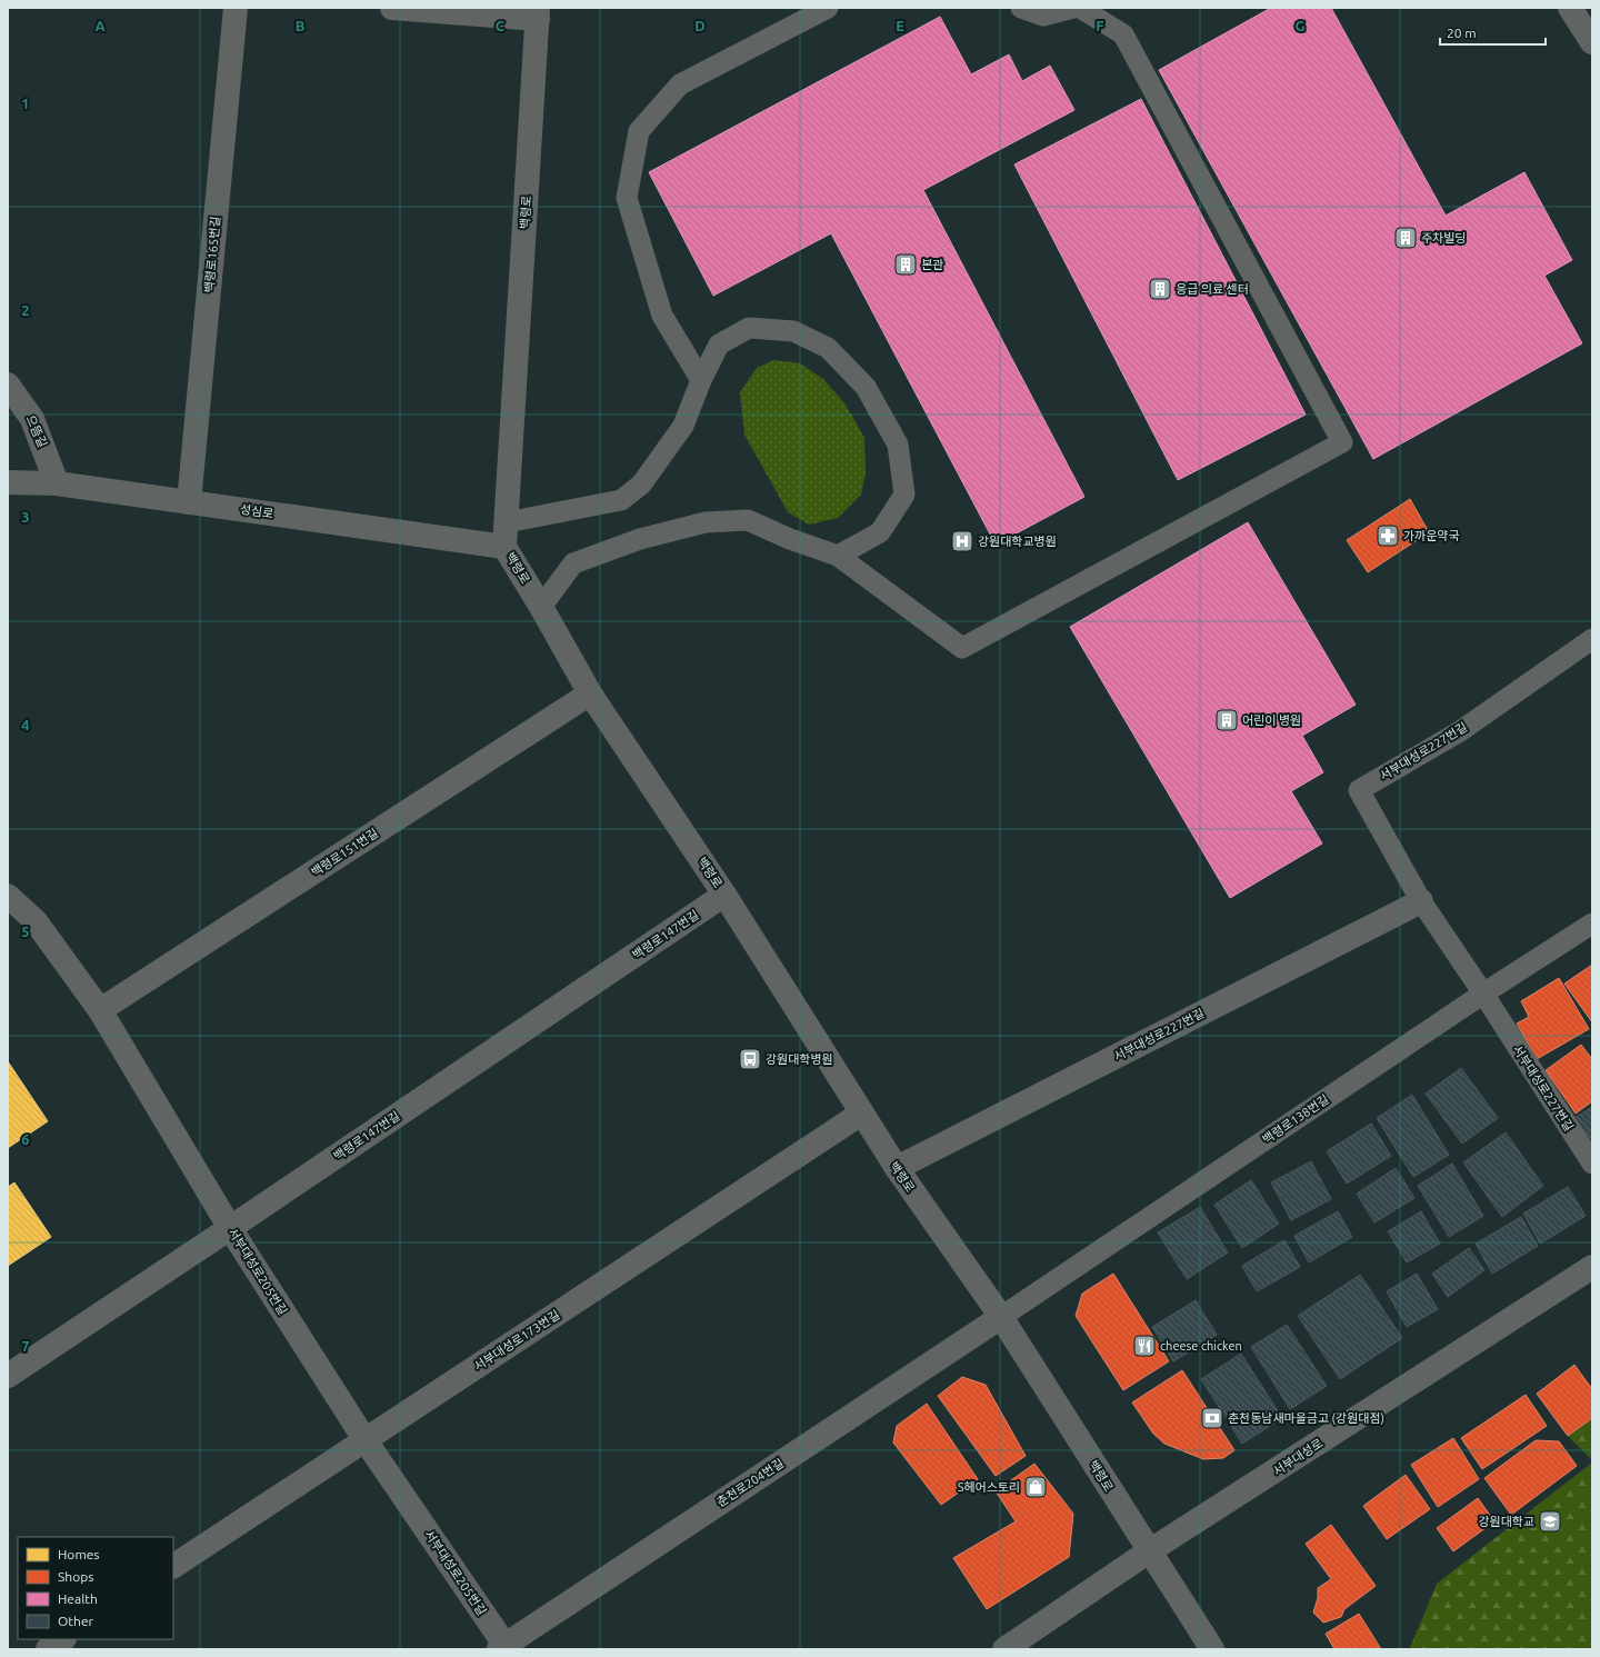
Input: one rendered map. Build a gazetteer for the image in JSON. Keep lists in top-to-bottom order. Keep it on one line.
{"streets":{"street":["백령로","백령로165번길","으뜸길","성심로","서부대성로227번길","백령로151번길","백령로147번길","서부대성로205번길","서부대성로173번길","서부대성로","춘천로204번길"],"lane":["백령로138번길"]},"crossings":[["백령로","성심로"],["백령로","서부대성로227번길"],["백령로","백령로151번길"],["백령로","백령로147번길"],["백령로","백령로138번길"],["백령로","서부대성로173번길"],["백령로","서부대성로"],["백령로","춘천로204번길"],["백령로165번길","성심로"],["으뜸길","성심로"],["서부대성로227번길","백령로138번길"],["백령로151번길","서부대성로205번길"],["백령로147번길","서부대성로205번길"],["백령로138번길","춘천로204번길"],["서부대성로205번길","서부대성로173번길"],["서부대성로205번길","춘천로204번길"]],"places":{"building":["주차빌딩","본관","응급 의료 센터","어린이 병원"],"pharmacy":["가까운약국"],"hospital":["강원대학교병원"],"bus stop":["강원대학병원"],"restaurant":["cheese chicken"],"bank":["춘천동남새마을금고 (강원대점)"],"shop":["S헤어스토리"],"school or university":["강원대학교"]},"legend":["Homes","Shops","Health","Other"],"scale_bar":"20 m","grid":{"columns":["A","B","C","D","E","F","G"],"rows":["1","2","3","4","5","6","7"]}}
